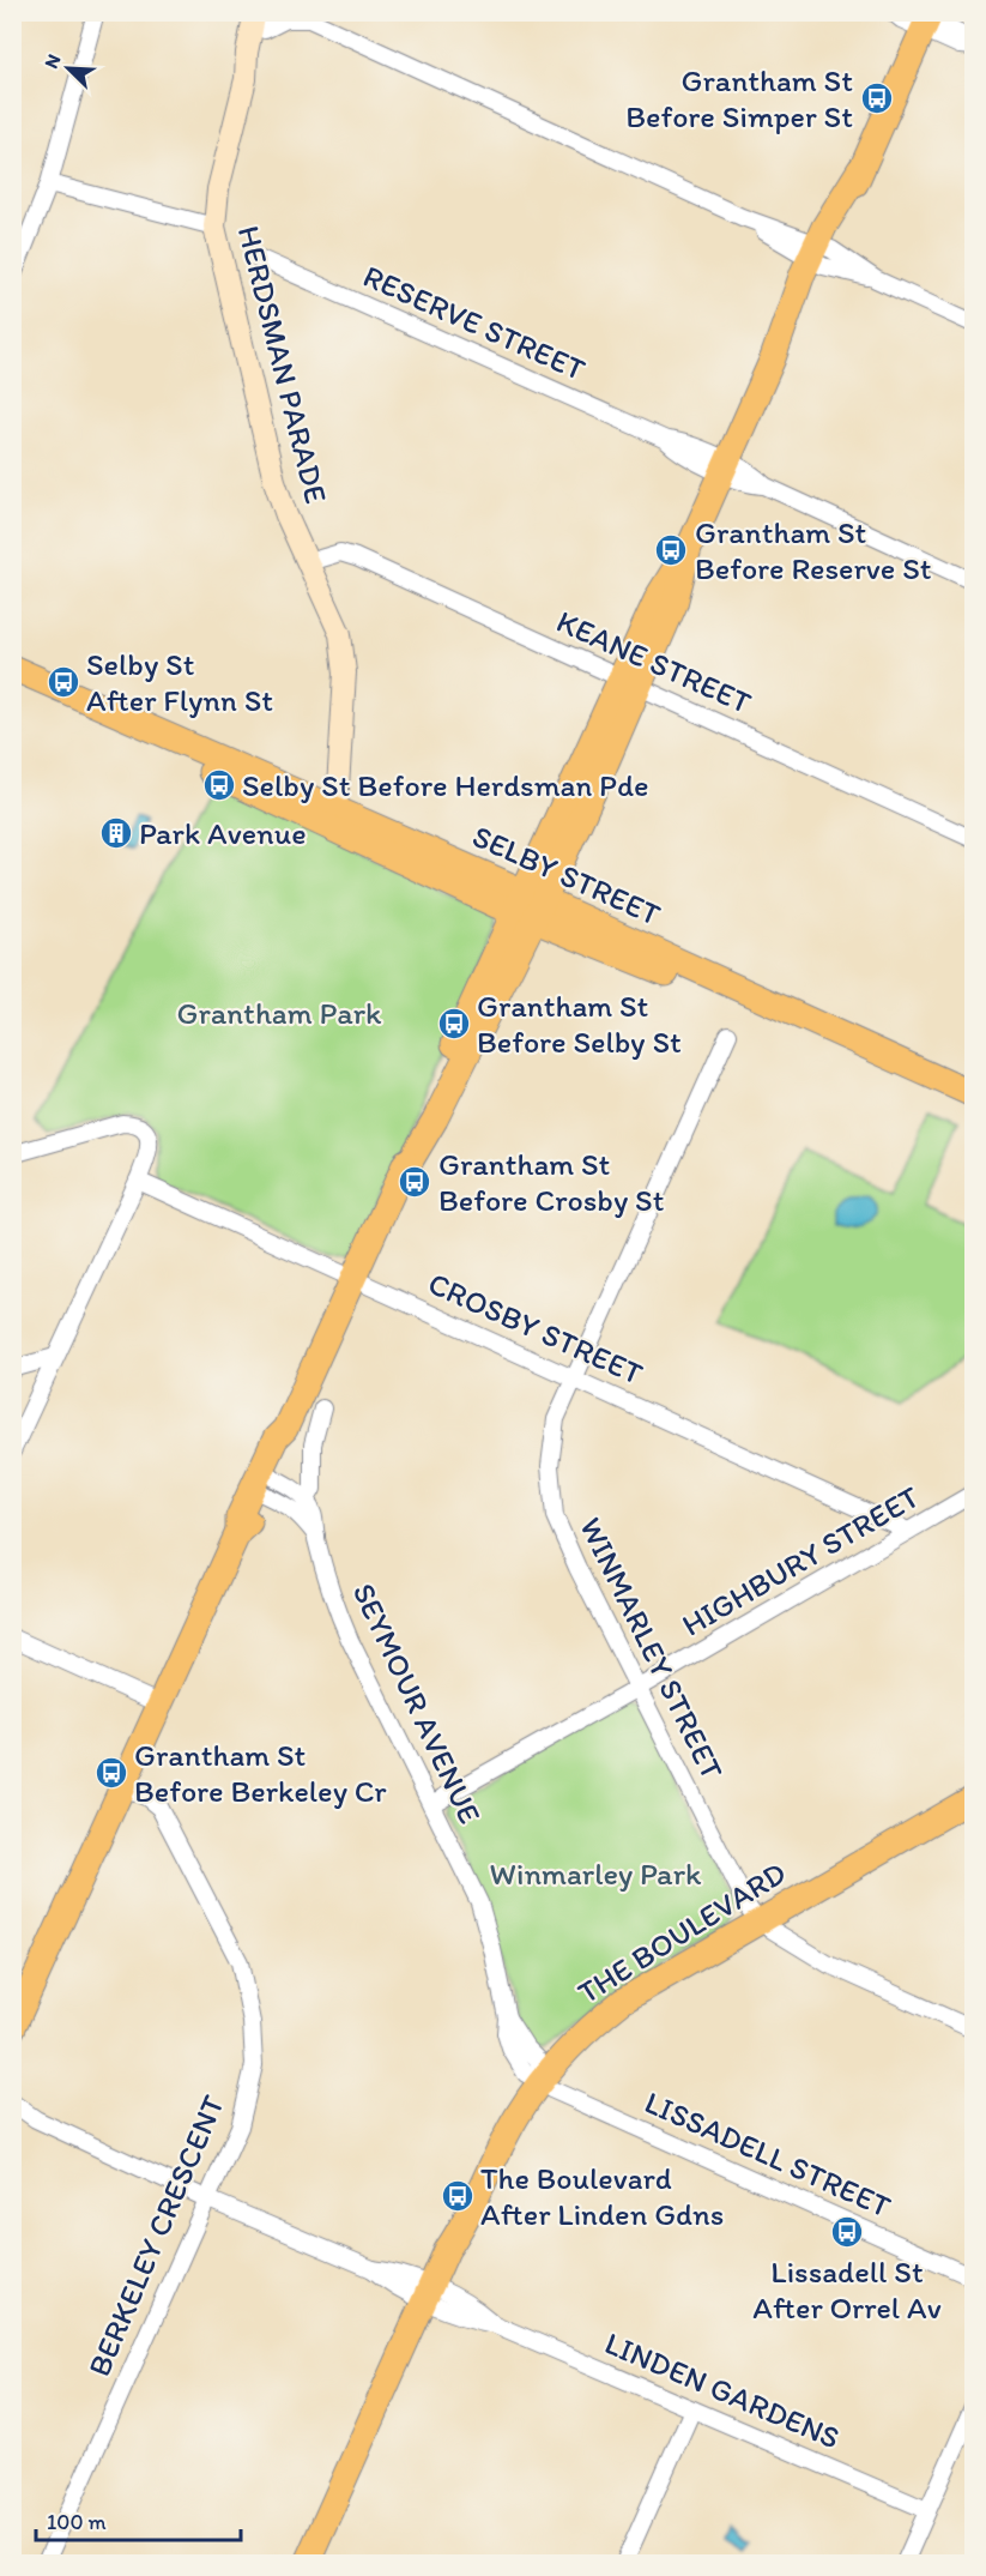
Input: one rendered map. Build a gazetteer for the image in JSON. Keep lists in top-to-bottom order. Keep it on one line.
{"streets":{"main road":["HERDSMAN PARADE","SELBY STREET","THE BOULEVARD"],"street":["RESERVE STREET","KEANE STREET","CROSBY STREET","HIGHBURY STREET","WINMARLEY STREET","SEYMOUR AVENUE","LISSADELL STREET","BERKELEY CRESCENT","LINDEN GARDENS"]},"crossings":[["HERDSMAN PARADE","KEANE STREET"],["HERDSMAN PARADE","SELBY STREET"],["CROSBY STREET","HIGHBURY STREET"],["CROSBY STREET","WINMARLEY STREET"],["HIGHBURY STREET","WINMARLEY STREET"],["HIGHBURY STREET","SEYMOUR AVENUE"],["WINMARLEY STREET","THE BOULEVARD"],["SEYMOUR AVENUE","THE BOULEVARD"],["SEYMOUR AVENUE","LISSADELL STREET"],["THE BOULEVARD","LISSADELL STREET"],["THE BOULEVARD","LINDEN GARDENS"],["BERKELEY CRESCENT","LINDEN GARDENS"]],"parks":["Grantham Park","Winmarley Park"],"places":{"bus stop":["Grantham St Before Simper St","Grantham St Before Reserve St","Selby St After Flynn St","Selby St Before Herdsman Pde","Grantham St Before Selby St","Grantham St Before Crosby St","Grantham St Before Berkeley Cr","The Boulevard After Linden Gdns","Lissadell St After Orrel Av"],"building":["Park Avenue"]},"scale_bar":"100 m","north":"top left"}
